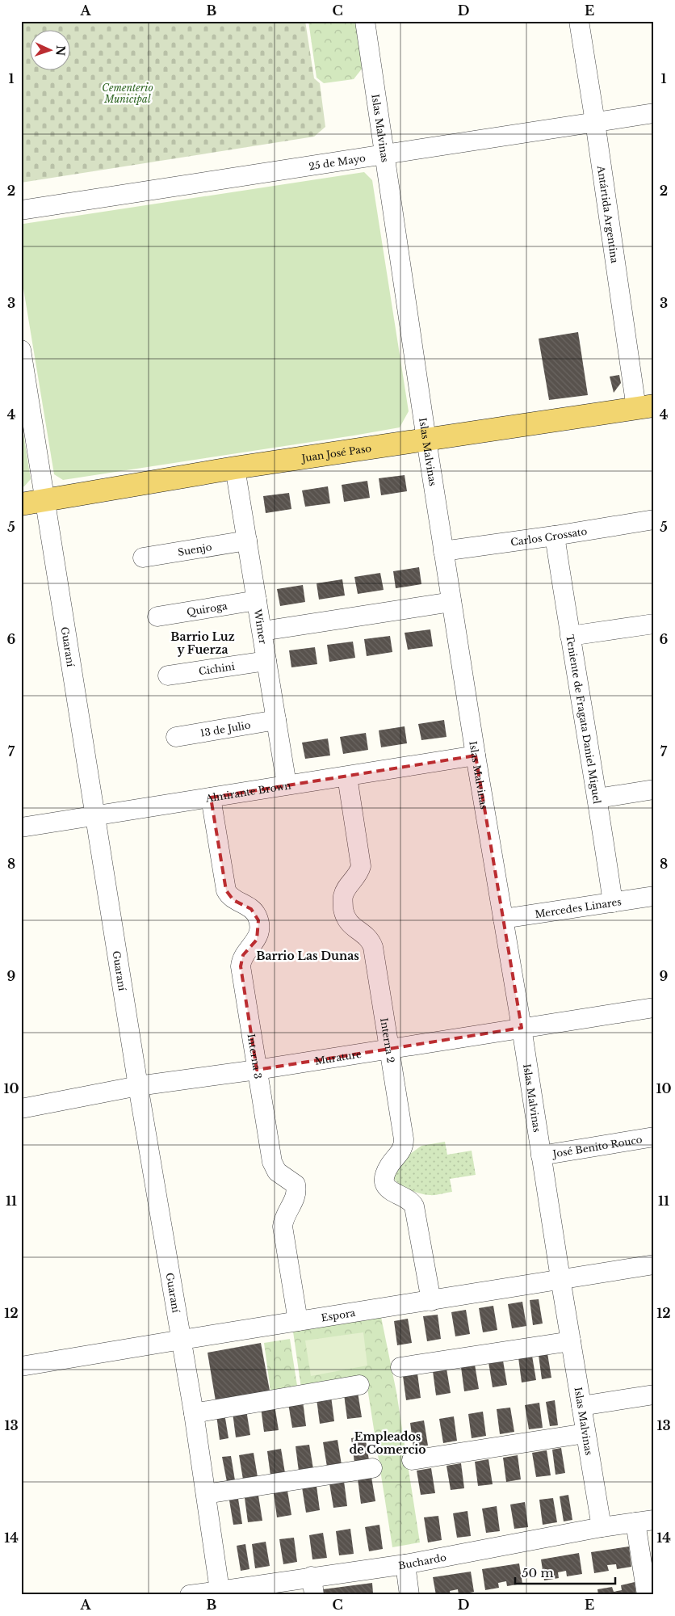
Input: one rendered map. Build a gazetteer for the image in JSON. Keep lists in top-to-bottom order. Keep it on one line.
{"streets":{"main road":["Juan José Paso"],"street":["Islas Malvinas","25 de Mayo","Antártida Argentina","Carlos Crossato","Suenjo","Quiroga","Wimer","Guaraní","Cichini","Teniente de Fragata Daniel Miguel","13 de Julio","Almirante Brown","Mercedes Linares","Interna 2","Interna 3","Murature","José Benito Rouco","Espora","Buchardo"]},"crossings":[["Islas Malvinas","25 de Mayo"],["Islas Malvinas","Juan José Paso"],["Islas Malvinas","Carlos Crossato"],["Islas Malvinas","Almirante Brown"],["Islas Malvinas","Mercedes Linares"],["Islas Malvinas","Murature"],["Islas Malvinas","José Benito Rouco"],["Islas Malvinas","Espora"],["Islas Malvinas","Buchardo"],["25 de Mayo","Antártida Argentina"],["Antártida Argentina","Juan José Paso"],["Juan José Paso","Wimer"],["Juan José Paso","Guaraní"],["Carlos Crossato","Teniente de Fragata Daniel Miguel"],["Suenjo","Wimer"],["Quiroga","Wimer"],["Wimer","Cichini"],["Wimer","13 de Julio"],["Wimer","Almirante Brown"],["Guaraní","Almirante Brown"],["Guaraní","Murature"],["Guaraní","Espora"],["Guaraní","Buchardo"],["Teniente de Fragata Daniel Miguel","Mercedes Linares"],["Almirante Brown","Interna 2"],["Almirante Brown","Interna 3"],["Interna 2","Murature"],["Interna 2","Espora"],["Interna 3","Murature"],["Interna 3","Espora"]],"districts":["Barrio Luz y Fuerza","Barrio Las Dunas","Empleados de Comercio"],"parks":["Cementerio Municipal"],"scale_bar":"50 m","north":"right","grid":{"columns":["A","B","C","D","E"],"rows":["1","2","3","4","5","6","7","8","9","10","11","12","13","14"]}}
